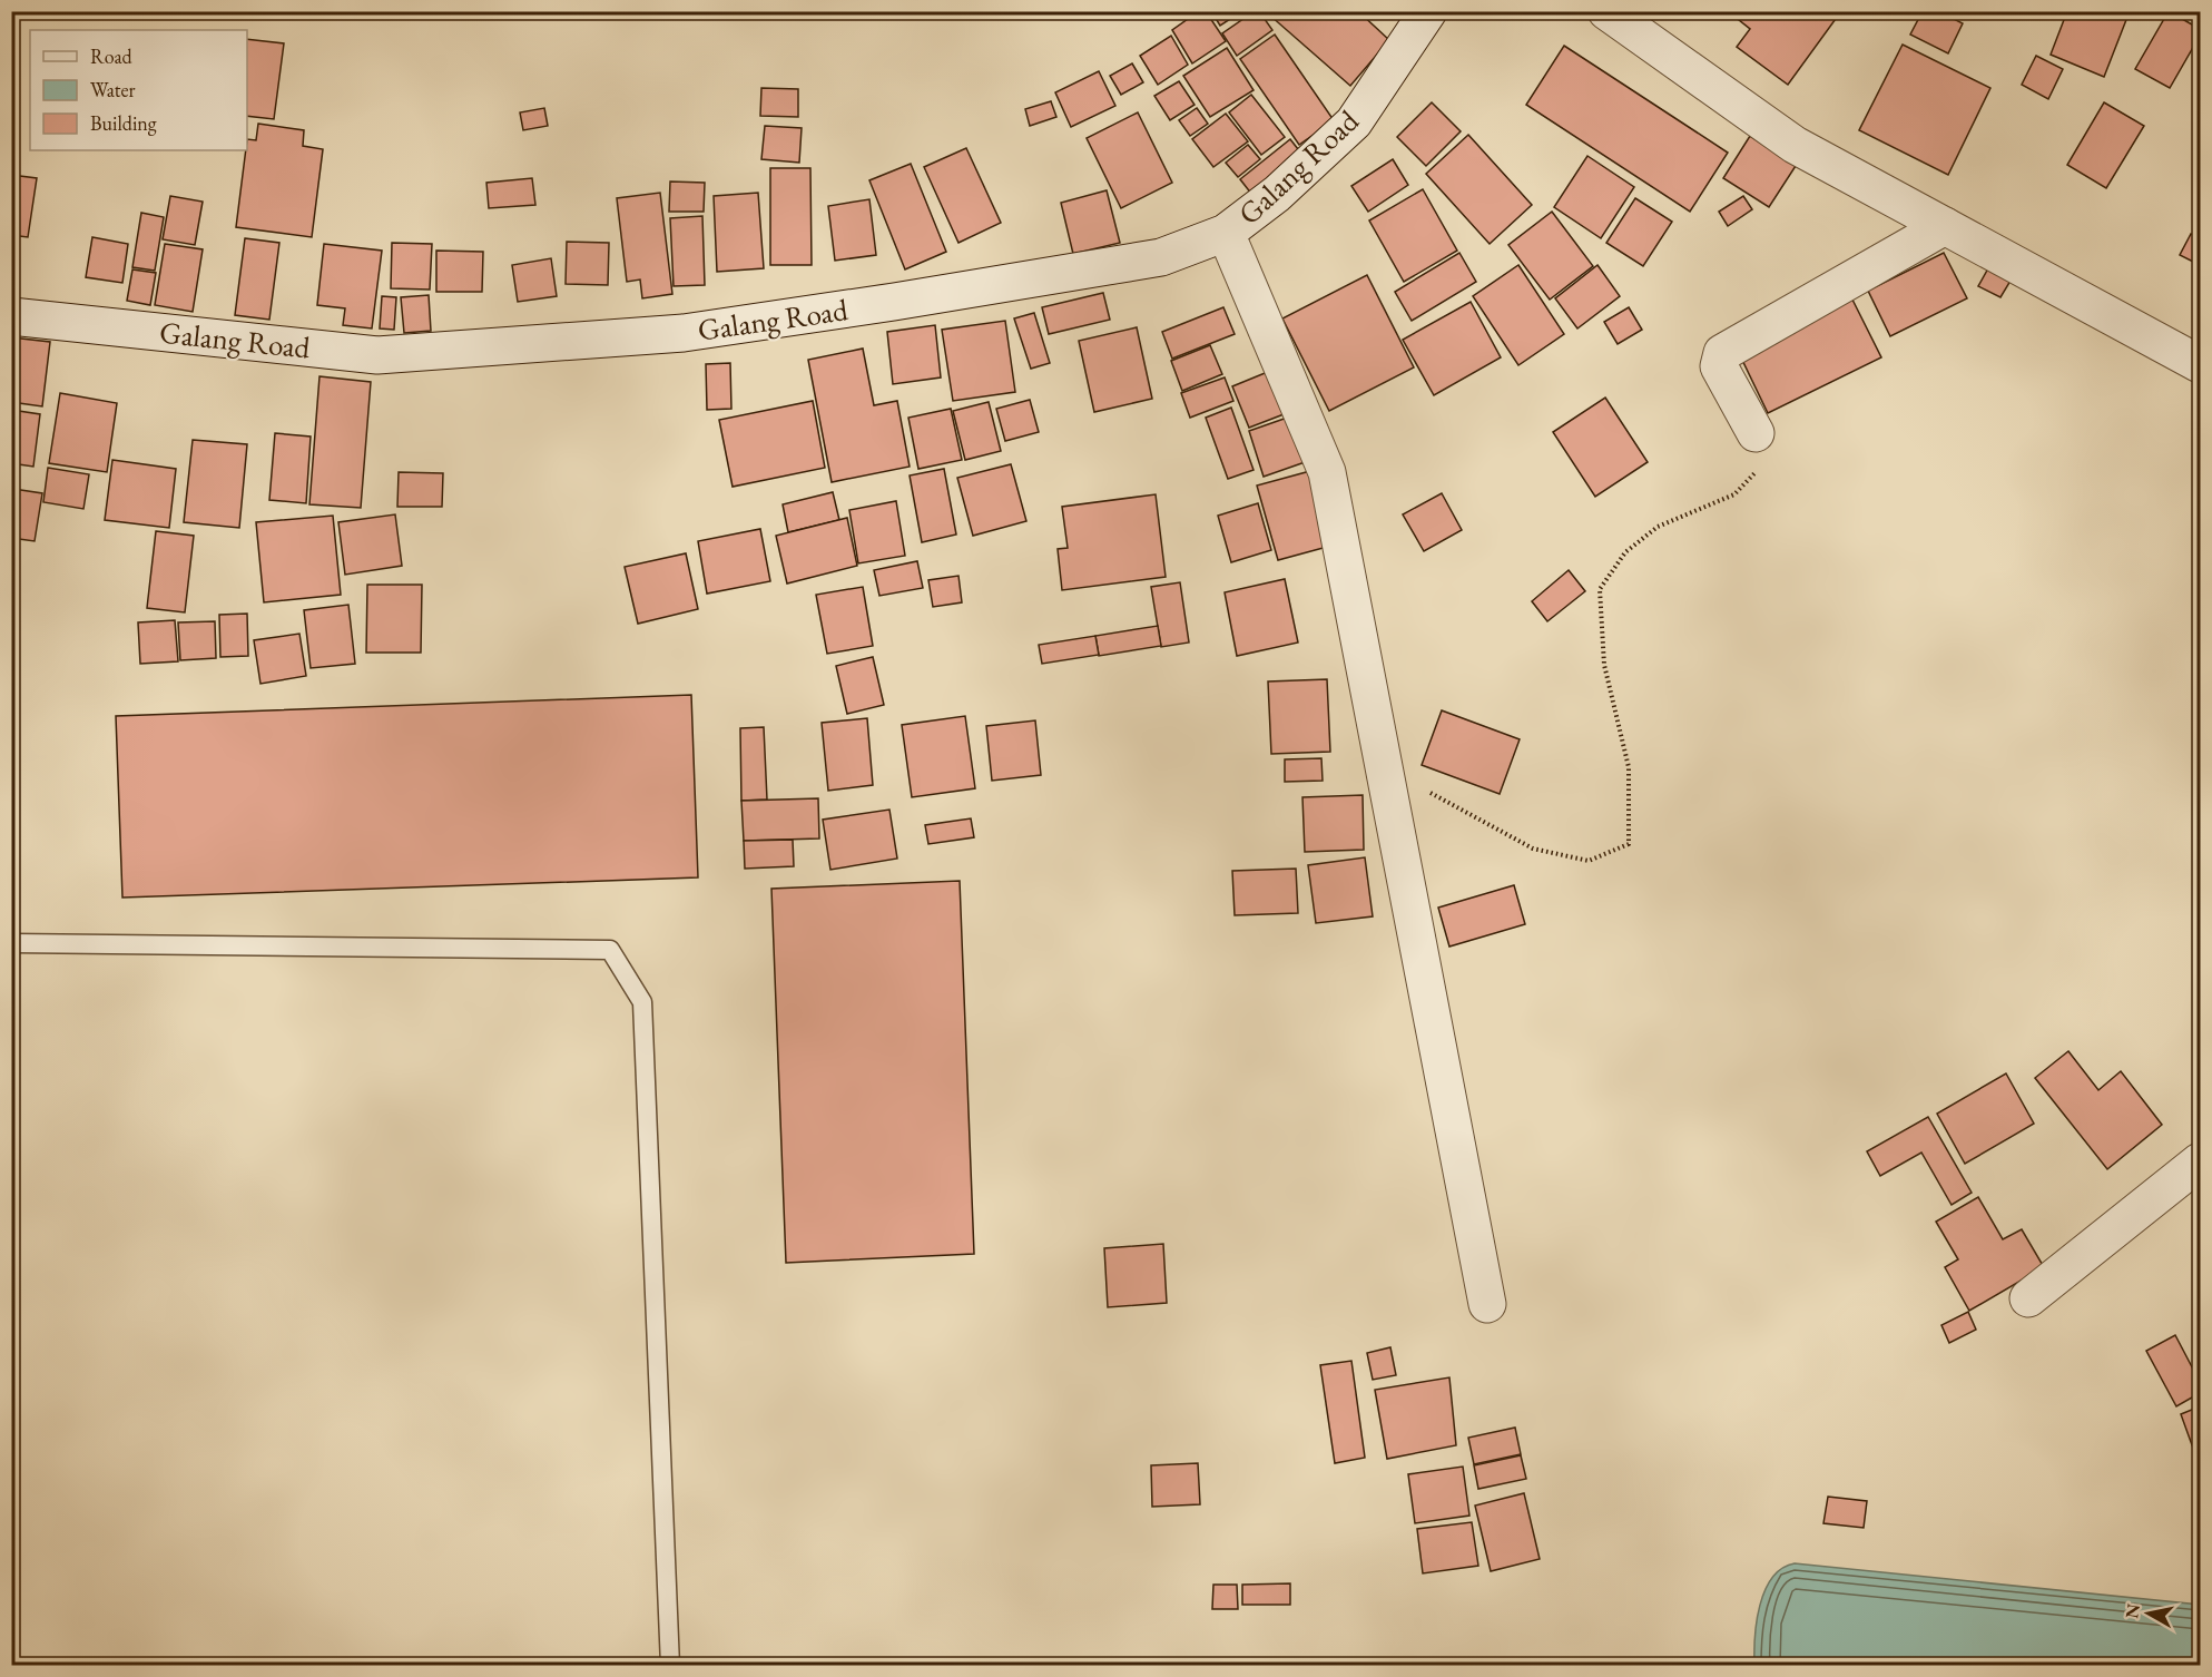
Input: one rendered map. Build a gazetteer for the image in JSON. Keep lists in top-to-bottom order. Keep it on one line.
{"streets":{"street":["Galang Road"]},"legend":["Road","Water","Building"],"north":"left"}
